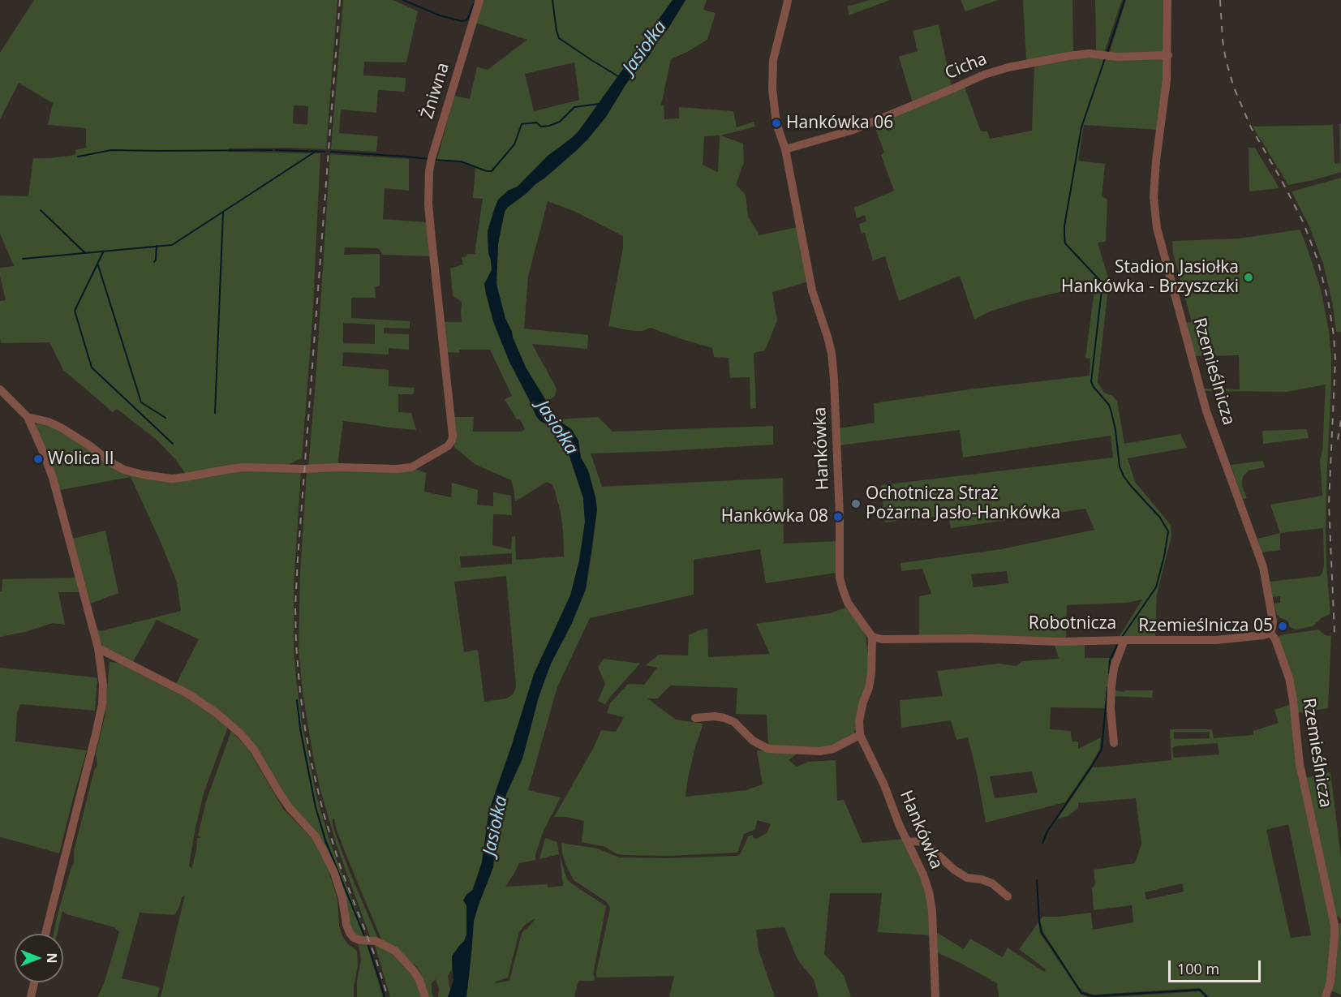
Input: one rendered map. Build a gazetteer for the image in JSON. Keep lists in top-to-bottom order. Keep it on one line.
{"streets":{"street":["Cicha","Żniwna","Rzemieślnicza","Hankówka","Robotnicza"]},"crossings":[["Cicha","Rzemieślnicza"],["Cicha","Hankówka"],["Rzemieślnicza","Robotnicza"],["Hankówka","Robotnicza"]],"water":["Jasiołka"],"places":["Hankówka 06","Stadion Jasiołka Hankówka - Brzyszczki","Wolica II","Ochotnicza Straż Pożarna Jasło-Hankówka","Hankówka 08","Rzemieślnicza 05"],"scale_bar":"100 m","north":"right"}
